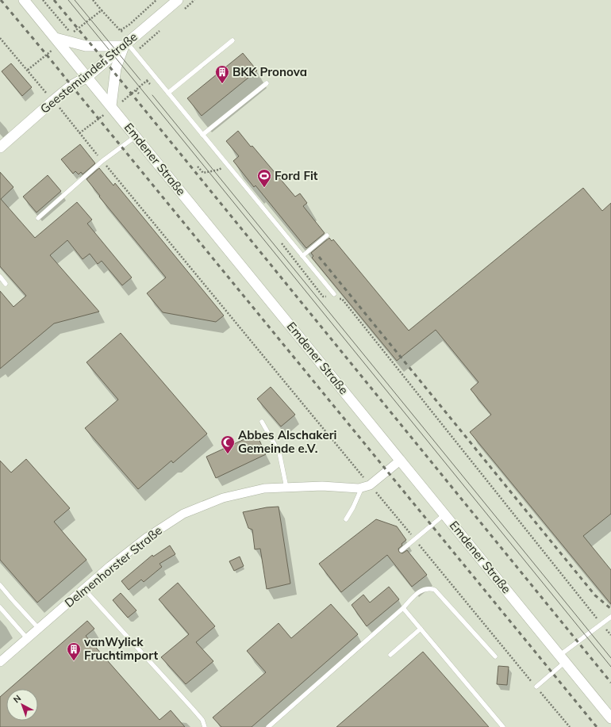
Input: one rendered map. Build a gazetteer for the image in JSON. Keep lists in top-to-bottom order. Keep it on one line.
{"streets":{"street":["Geestemünder Straße","Emdener Straße","Delmenhorster Straße"]},"crossings":[["Geestemünder Straße","Emdener Straße"]],"places":{"building":["BKK Pronova","vanWylick Fruchtimport"],"sports":["Ford Fit"],"mosque":["Abbes Alschakeri Gemeinde e.V."]},"north":"top left"}
